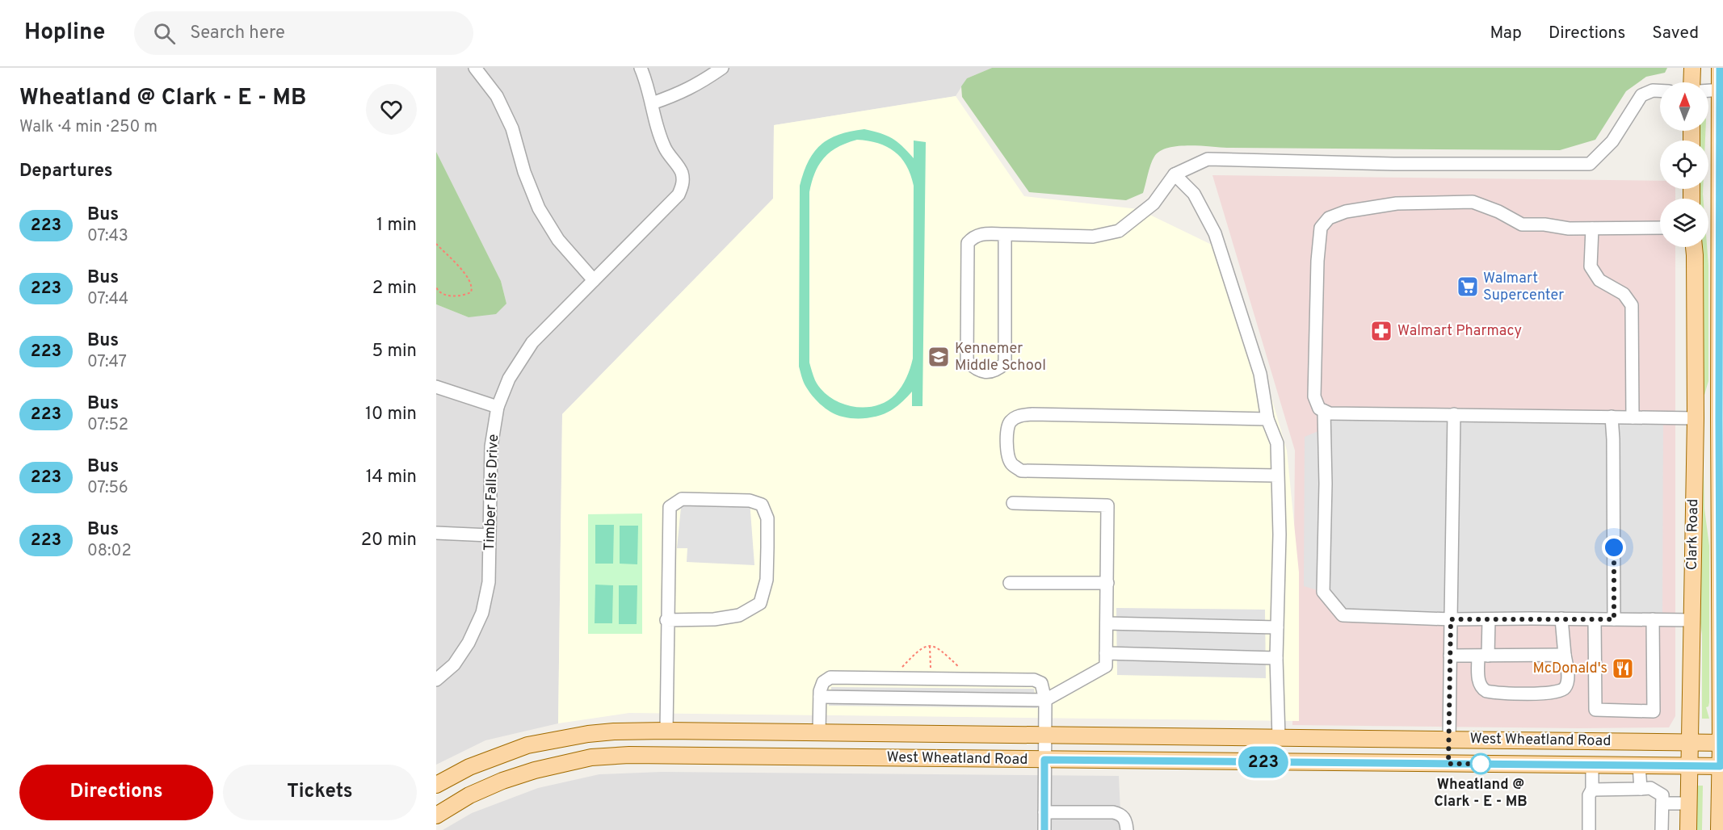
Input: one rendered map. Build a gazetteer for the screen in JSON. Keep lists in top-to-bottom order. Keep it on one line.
{"streets":{"main road":["Clark Road","West Wheatland Road"],"street":["Timber Falls Drive"]},"crossings":[["Clark Road","West Wheatland Road"]],"places":{"supermarket":["Walmart Supercenter"],"pharmacy":["Walmart Pharmacy"],"school or university":["Kennemer Middle School"],"restaurant":["McDonald's"],"other":["Wheatland @ Clark - E - MB"]},"lines":["bus line 223"],"north":"top","page":{"header":"Hopline","search":"Search here","nav":["Map","Directions","Saved"],"heading":[["Wheatland @ Clark - E - MB","Walk · 4 min · 250 m"],"Departures"],"on_map":"223","list":[{"mark":"223","name":"Bus","note":"07:43","value":"1 min"},{"mark":"223","name":"Bus","note":"07:44","value":"2 min"},{"mark":"223","name":"Bus","note":"07:47","value":"5 min"},{"mark":"223","name":"Bus","note":"07:52","value":"10 min"},{"mark":"223","name":"Bus","note":"07:56","value":"14 min"},{"mark":"223","name":"Bus","note":"08:02","value":"20 min"}],"buttons":["Directions","Tickets"]}}
